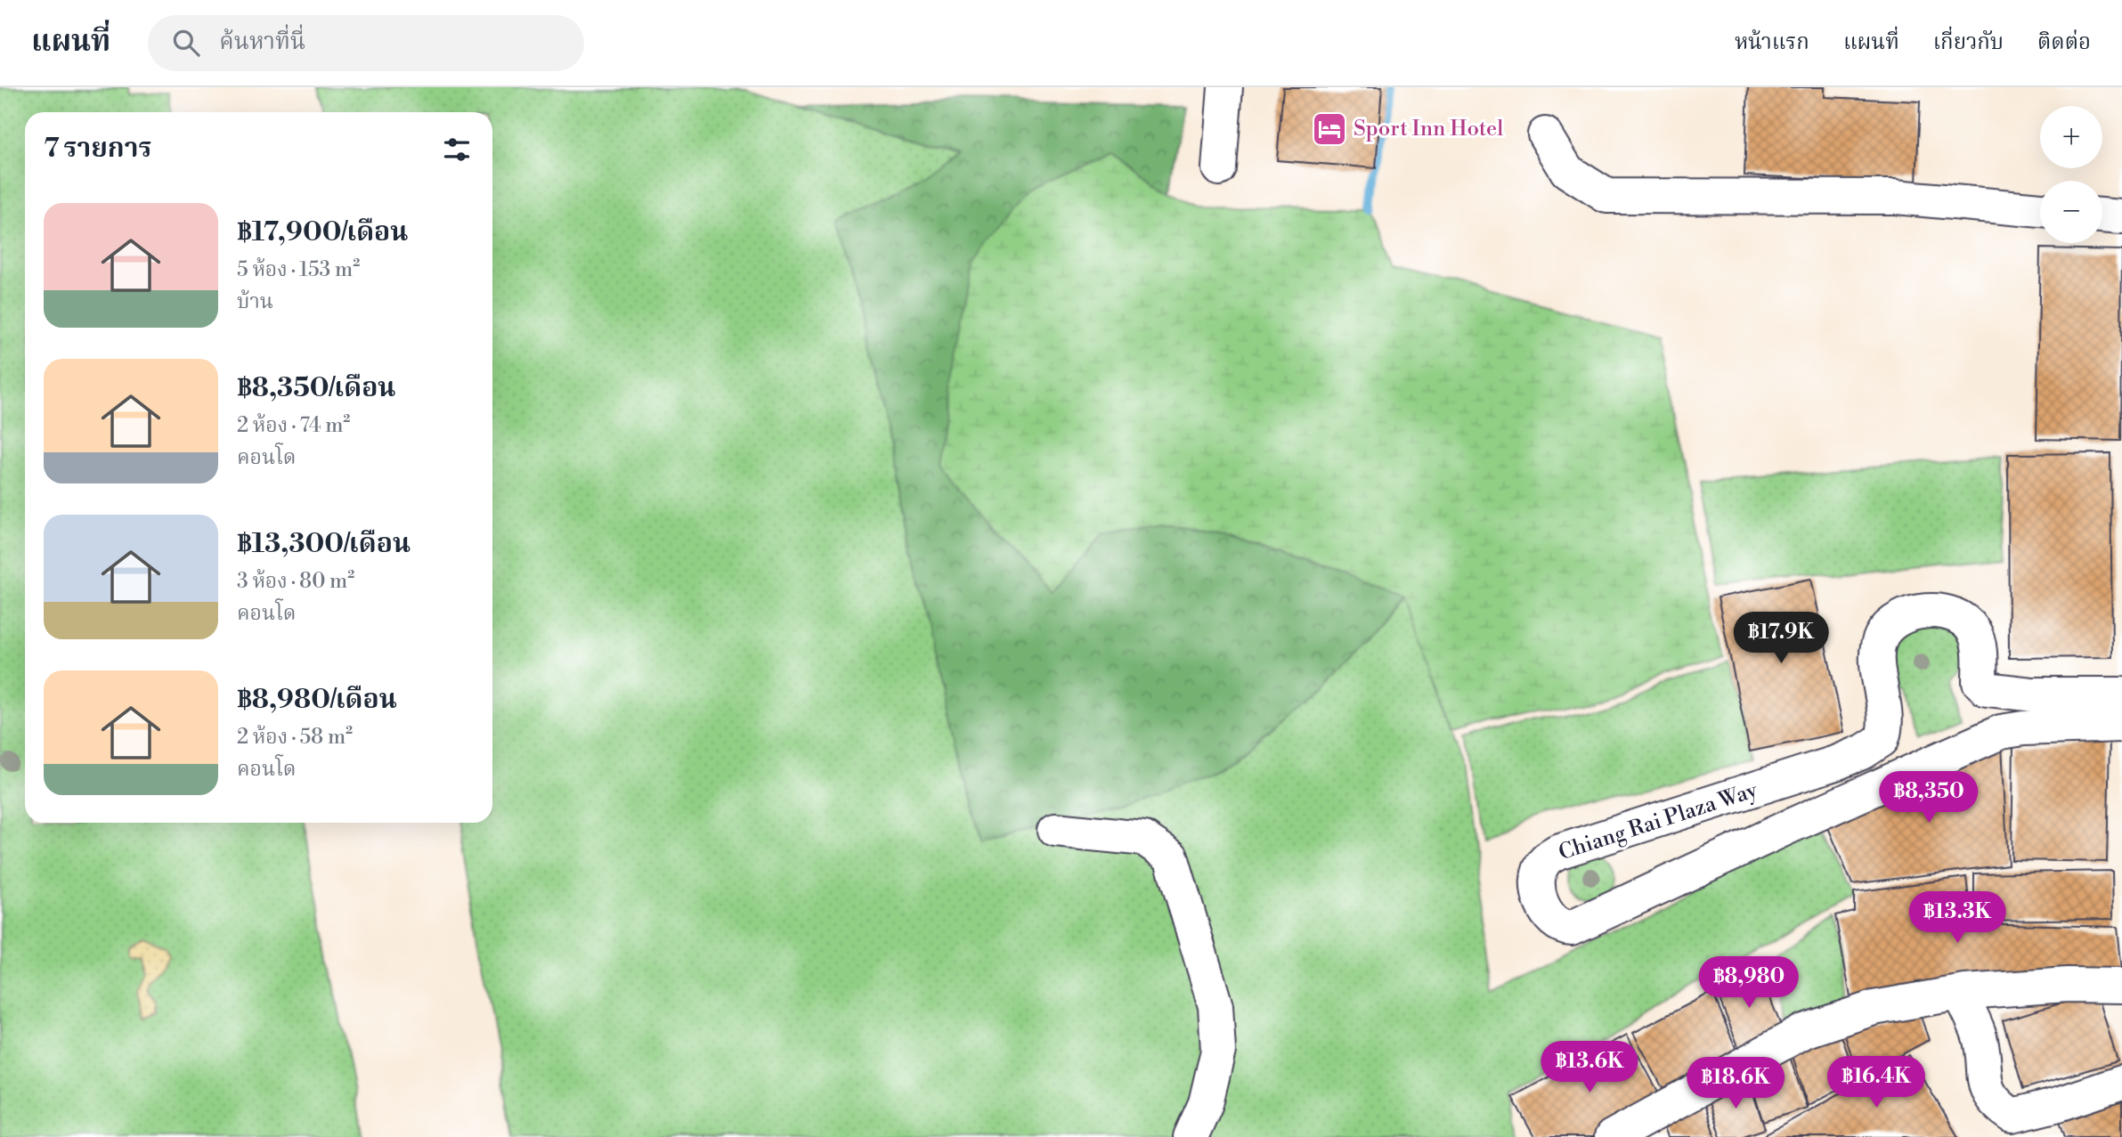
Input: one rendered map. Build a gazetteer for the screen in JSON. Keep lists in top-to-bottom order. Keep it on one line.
{"streets":{"lane":["Chiang Rai Plaza Way"]},"places":{"hotel":["Sport Inn Hotel"]},"page":{"header":"แผนที่","search":"ค้นหาที่นี่","nav":["หน้าแรก","แผนที่","เกี่ยวกับ","ติดต่อ"],"map_buttons":["+","−"],"heading":"7 รายการ","list":[{"name":"฿17,900/เดือน","note":"5 ห้อง · 153 m² · บ้าน"},{"name":"฿8,350/เดือน","note":"2 ห้อง · 74 m² · คอนโด"},{"name":"฿13,300/เดือน","note":"3 ห้อง · 80 m² · คอนโด"},{"name":"฿8,980/เดือน","note":"2 ห้อง · 58 m² · คอนโด"}],"price":["฿17.9K","฿8,350","฿13.3K","฿8,980","฿13.6K","฿16.4K","฿18.6K"]}}
